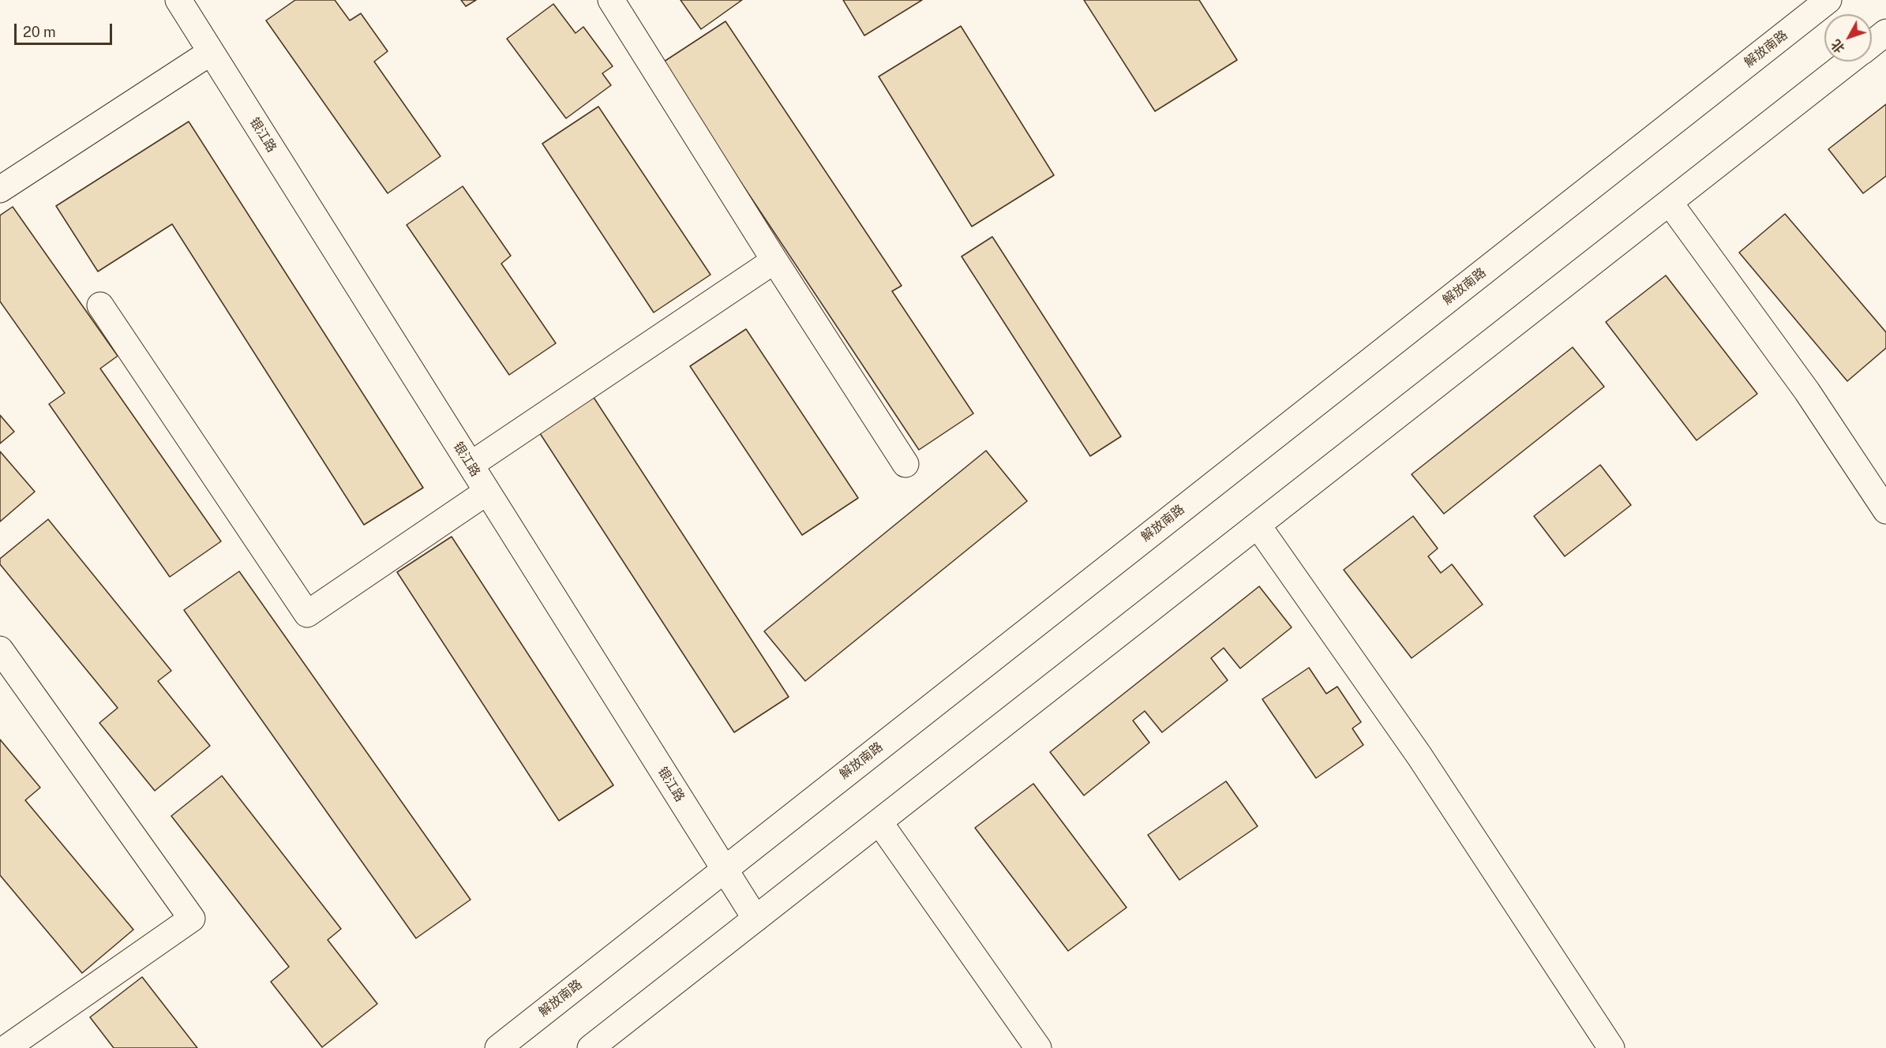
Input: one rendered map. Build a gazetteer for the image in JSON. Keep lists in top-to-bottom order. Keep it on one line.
{"streets":{"street":["解放南路","银江路"]},"crossings":[["解放南路","银江路"]],"scale_bar":"20 m","north":"bottom left"}
